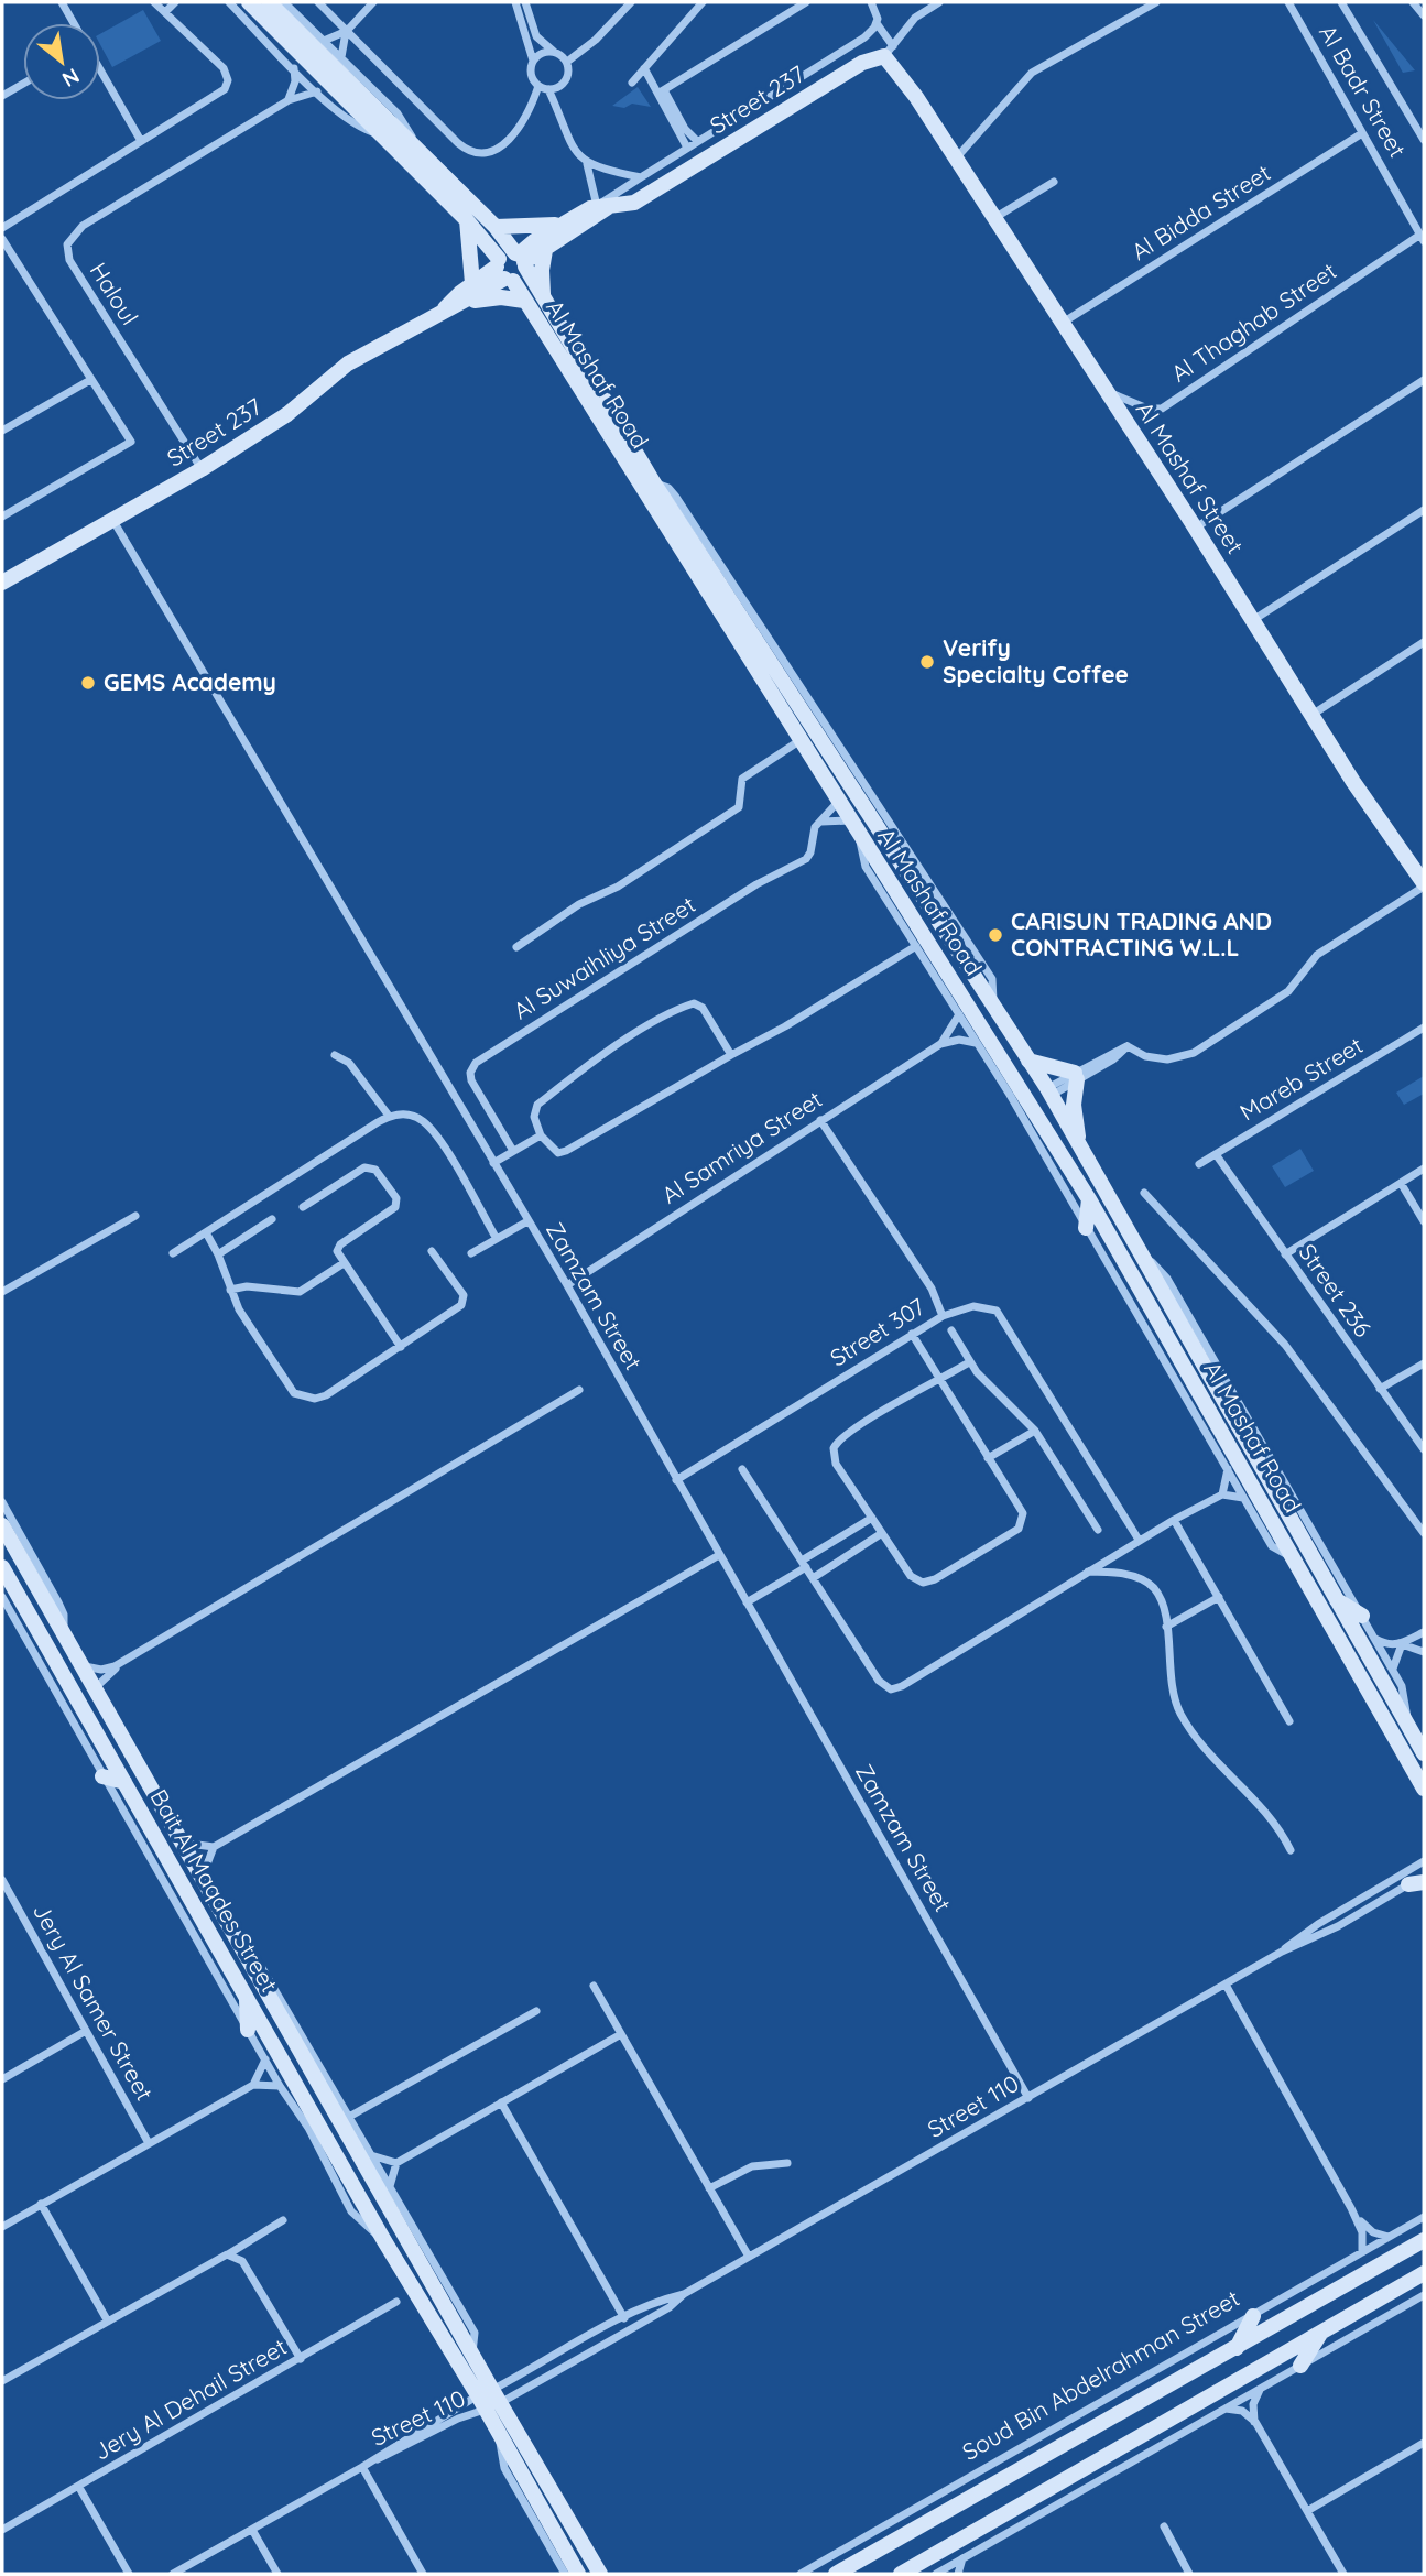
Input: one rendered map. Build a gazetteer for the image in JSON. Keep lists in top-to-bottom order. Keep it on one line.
{"streets":{"street":["Al Badr Street","Street 237","Al Bidda Street","Haloul","Al Thaghab Street","Al Mashaf Road","Al Mashaf Street","Al Suwaihliya Street","Mareb Street","Al Samriya Street","Street 236","Zamzam Street","Street 307","Bait Al Maqdes Street","Jery Al Samer Street","Street 110","Soud Bin Abdelrahman Street","Jery Al Dehail Street"]},"crossings":[["Al Badr Street","Al Bidda Street"],["Al Badr Street","Al Thaghab Street"],["Street 237","Haloul"],["Street 237","Al Mashaf Road"],["Street 237","Al Mashaf Street"],["Street 237","Zamzam Street"],["Al Bidda Street","Al Mashaf Street"],["Haloul","Al Mashaf Road"],["Al Thaghab Street","Al Mashaf Street"],["Al Mashaf Road","Al Suwaihliya Street"],["Al Mashaf Road","Al Samriya Street"],["Mareb Street","Street 236"],["Al Samriya Street","Zamzam Street"],["Al Samriya Street","Street 307"],["Zamzam Street","Street 307"],["Zamzam Street","Street 110"],["Bait Al Maqdes Street","Street 110"]],"places":["Verify Specialty Coffee","GEMS Academy","CARISUN TRADING AND CONTRACTING W.L.L"],"north":"bottom right"}
